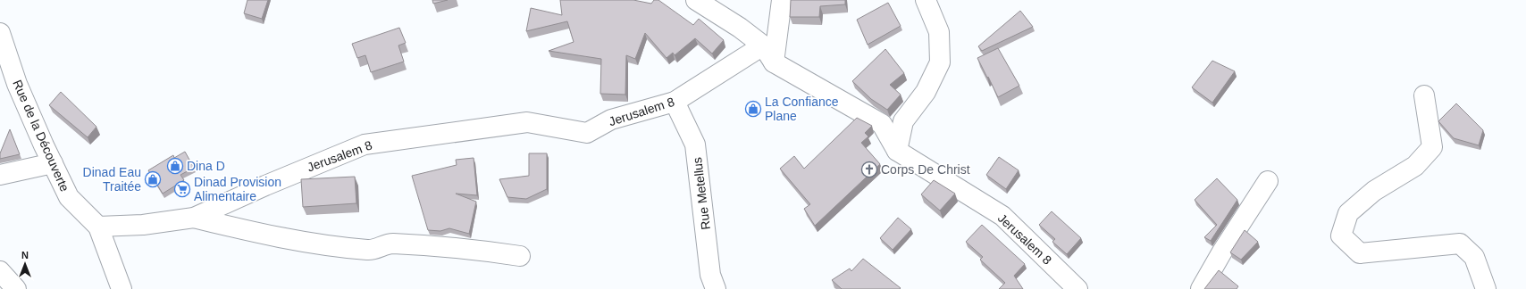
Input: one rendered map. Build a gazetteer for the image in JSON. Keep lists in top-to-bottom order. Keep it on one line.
{"streets":{"street":["Jerusalem 8","Rue de la Découverte","Rue Metellus"]},"crossings":[["Jerusalem 8","Rue de la Découverte"],["Jerusalem 8","Rue Metellus"]],"places":{"shop":["La Confiance Plane","Dina D","Dinad Eau Traitée"],"church":["Corps De Christ"],"supermarket":["Dinad Provision Alimentaire"]},"north":"top"}
